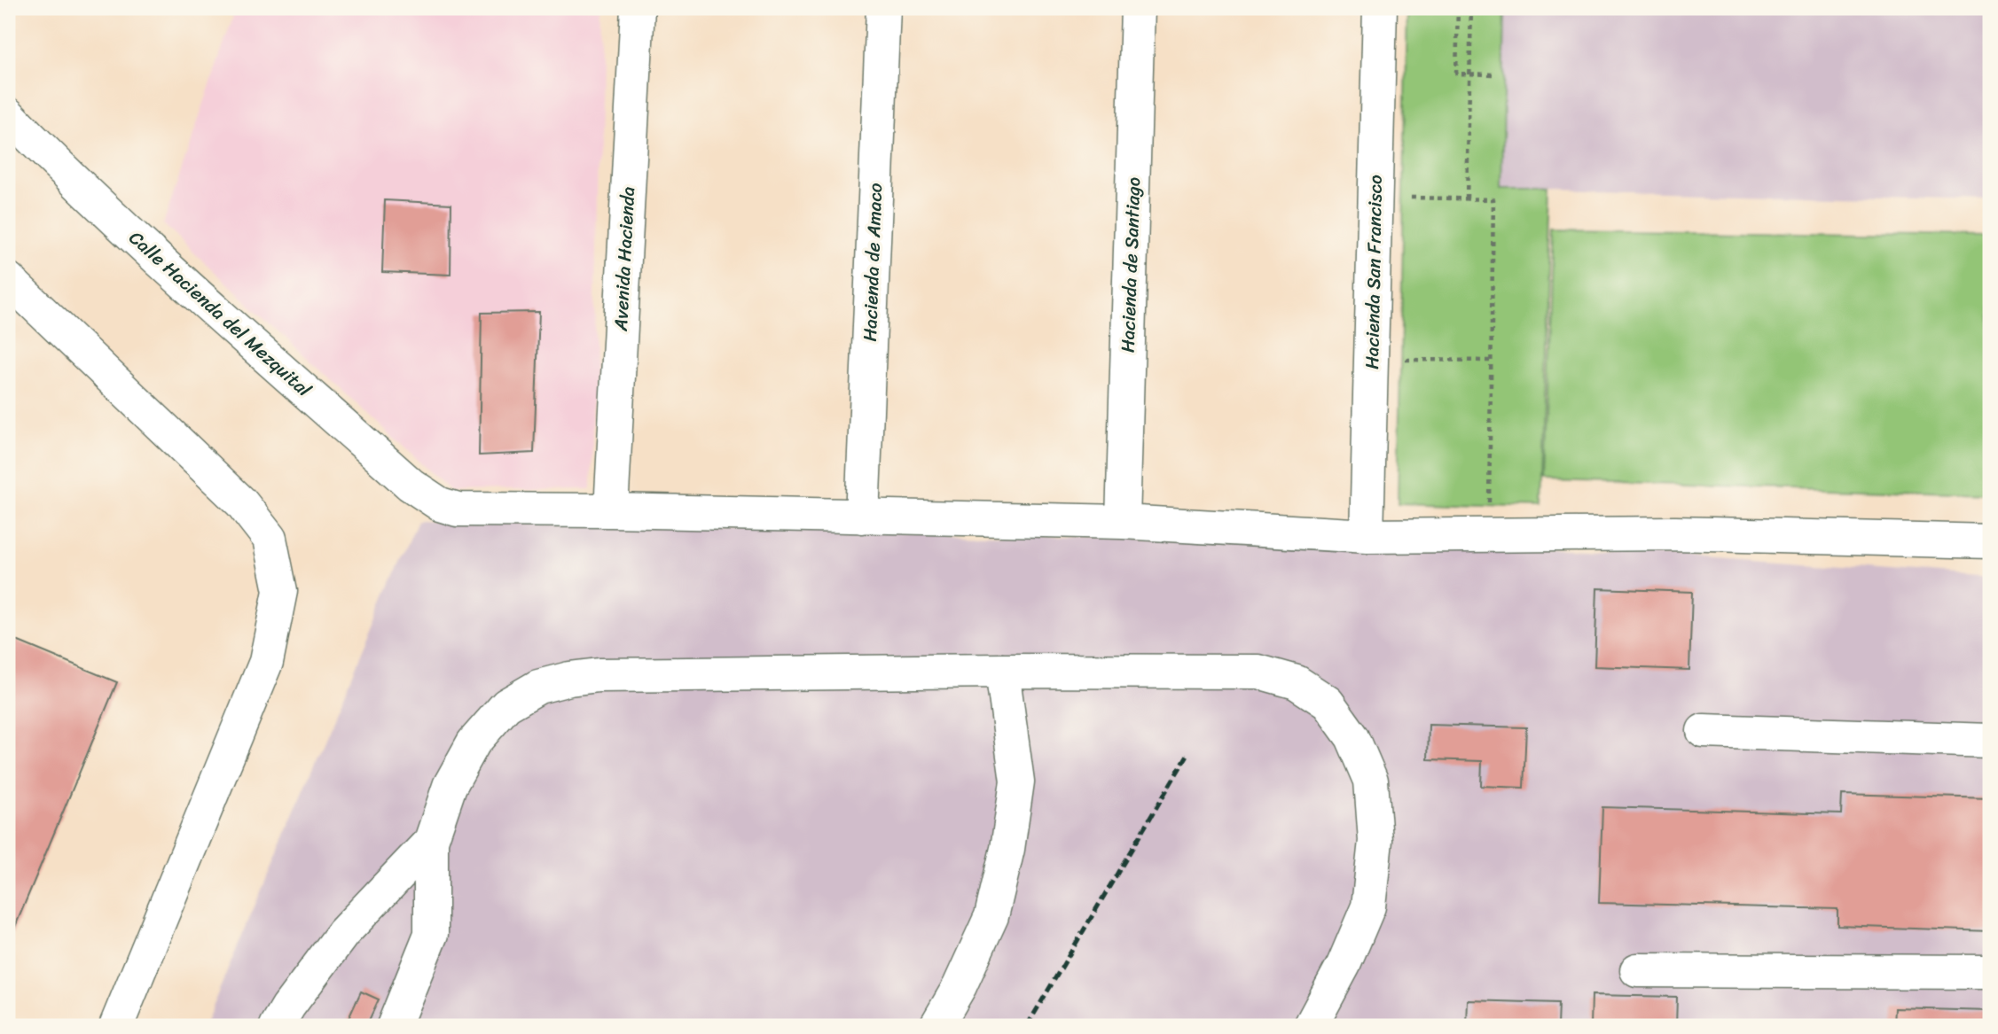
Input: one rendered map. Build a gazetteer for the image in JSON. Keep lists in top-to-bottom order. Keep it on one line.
{"streets":{"street":["Avenida Hacienda","Hacienda de Amaco","Hacienda de Santiago","Hacienda San Francisco","Calle Hacienda del Mezquital"]},"crossings":[["Avenida Hacienda","Calle Hacienda del Mezquital"]]}
